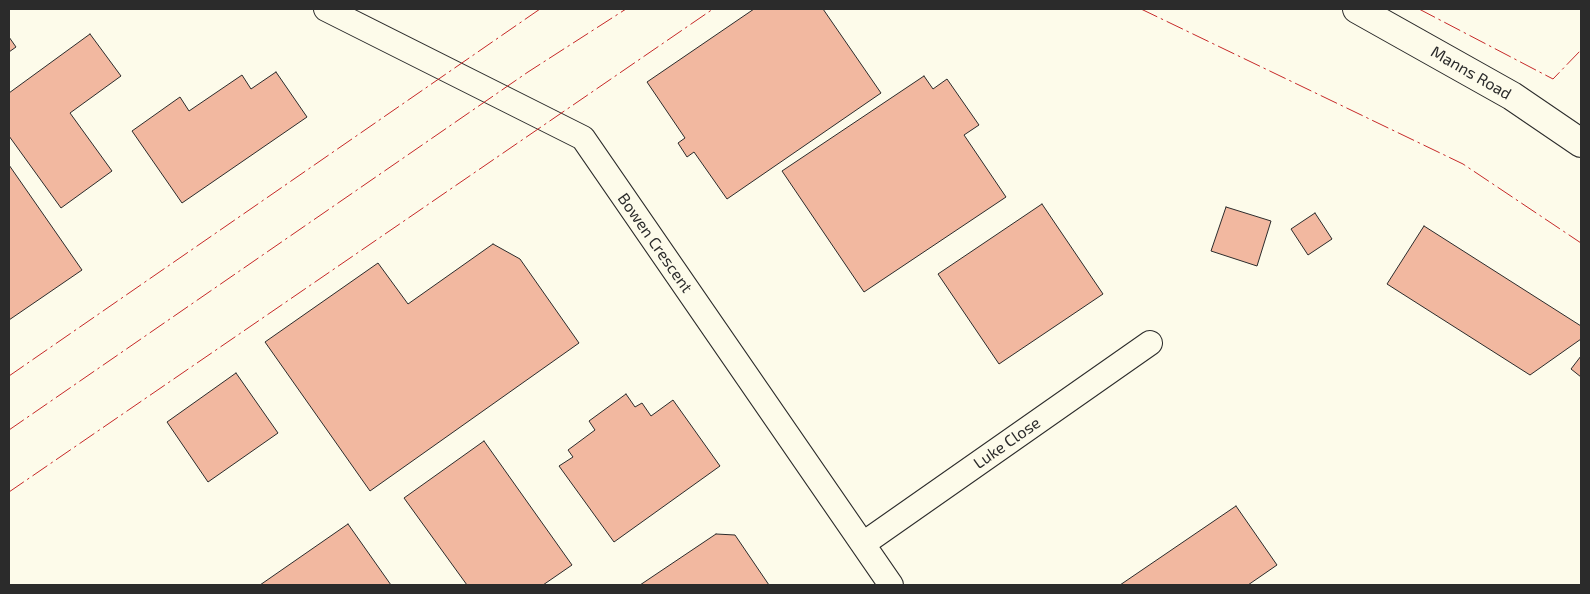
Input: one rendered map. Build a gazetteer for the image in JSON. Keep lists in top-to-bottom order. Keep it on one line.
{"streets":{"main road":["Manns Road"],"street":["Bowen Crescent","Luke Close"]},"crossings":[["Bowen Crescent","Luke Close"]]}
